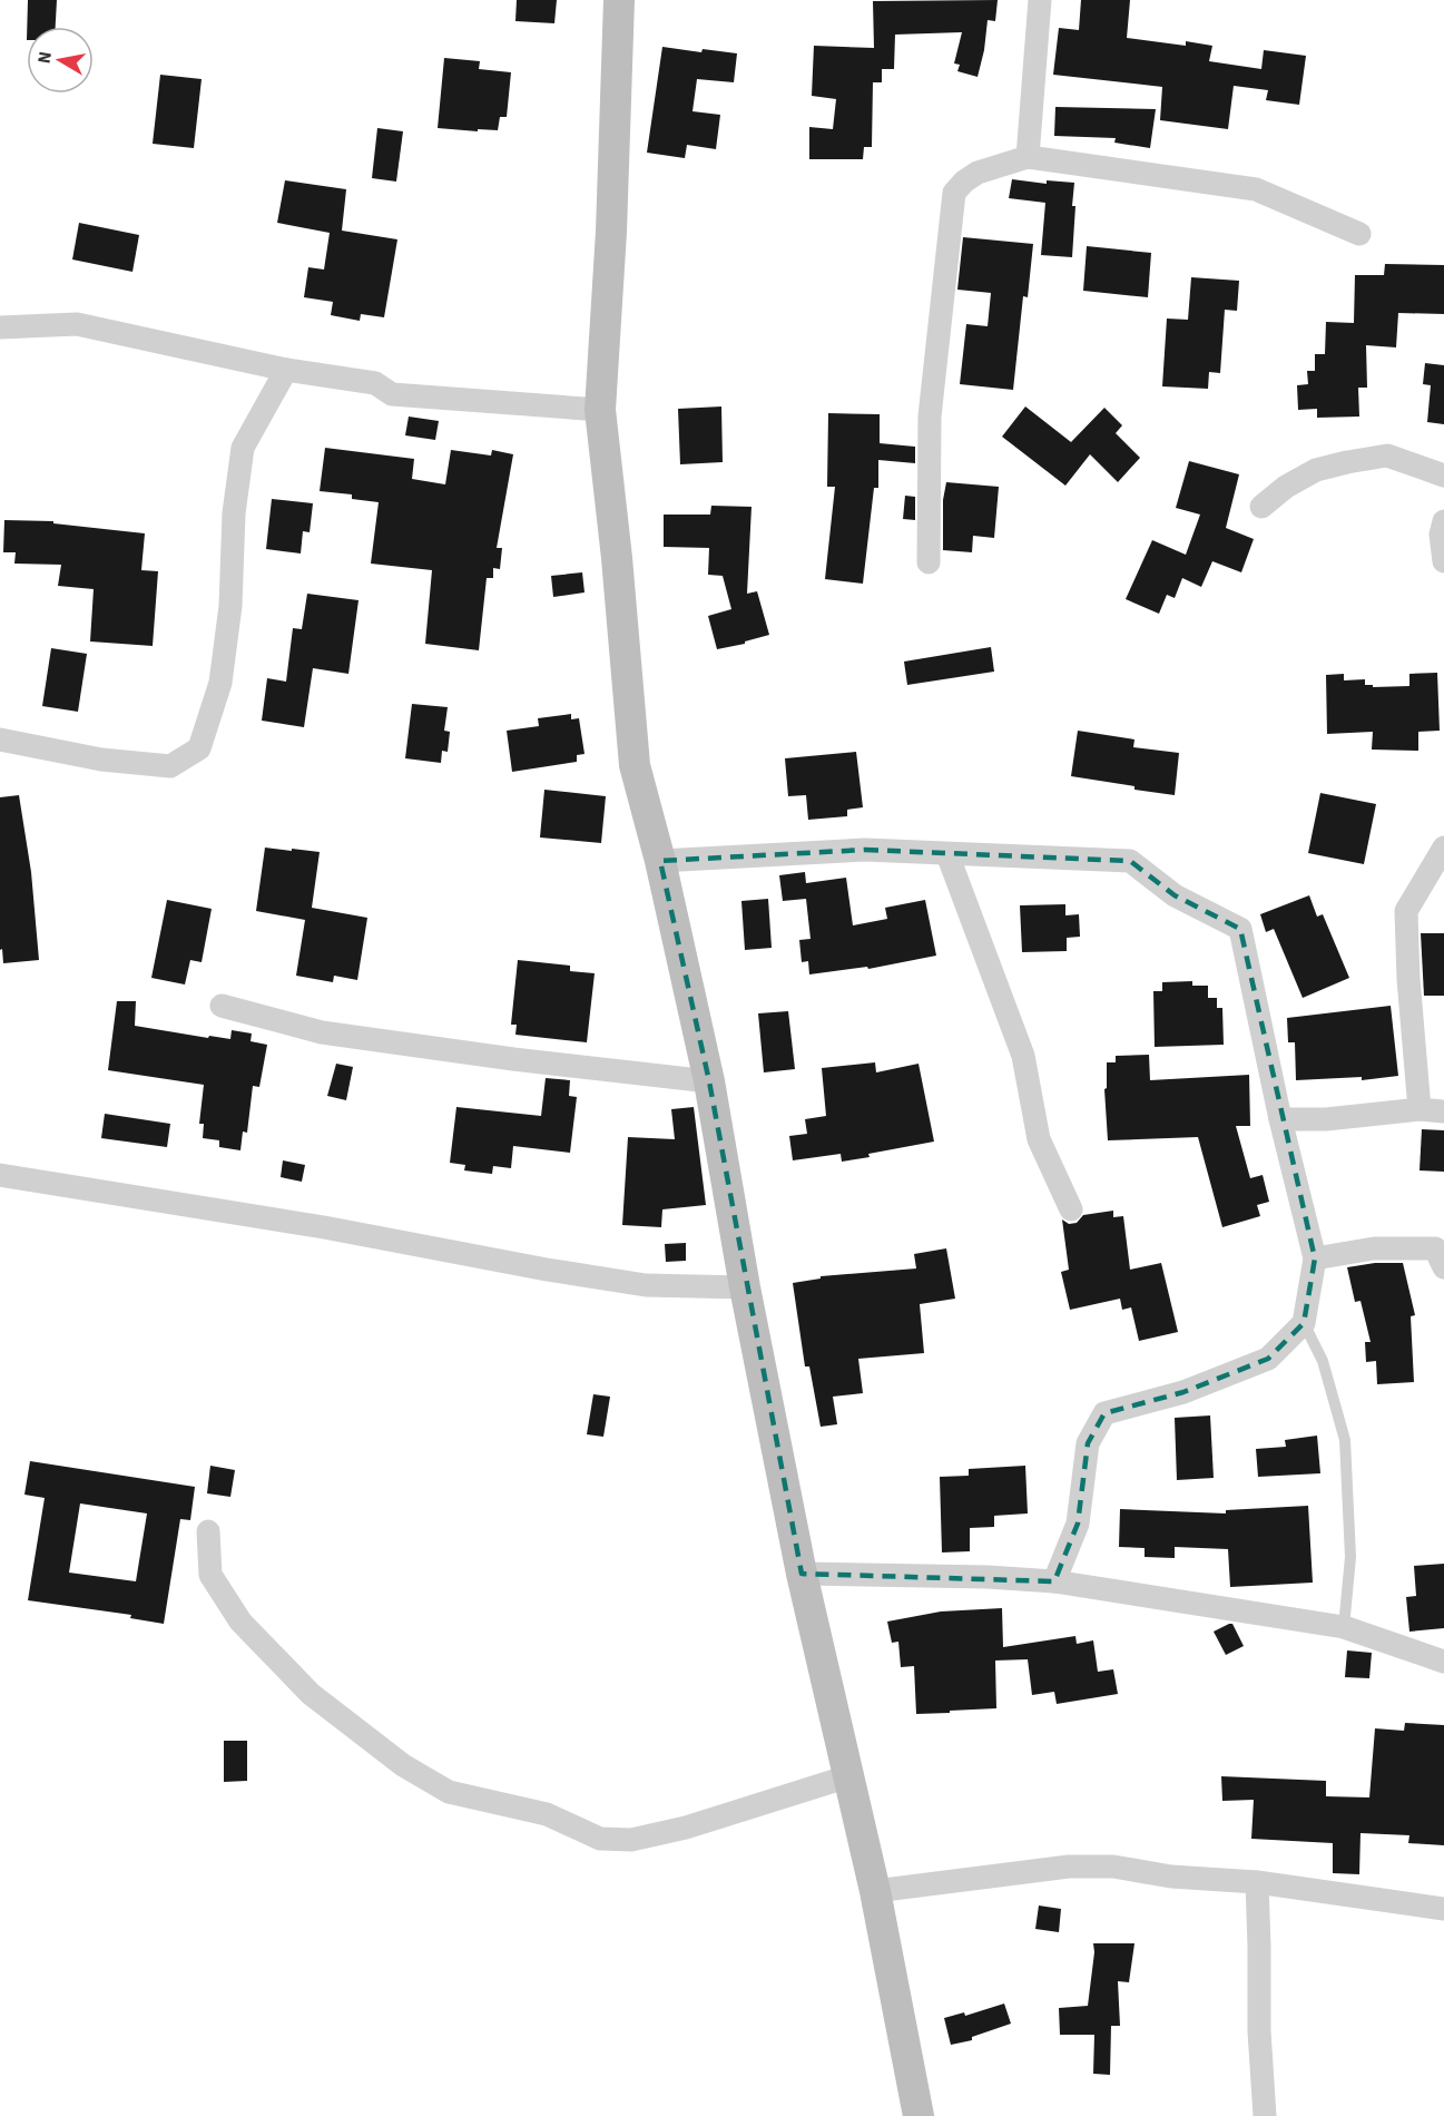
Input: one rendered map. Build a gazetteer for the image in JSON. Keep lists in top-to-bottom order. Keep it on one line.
{"north":"left"}
